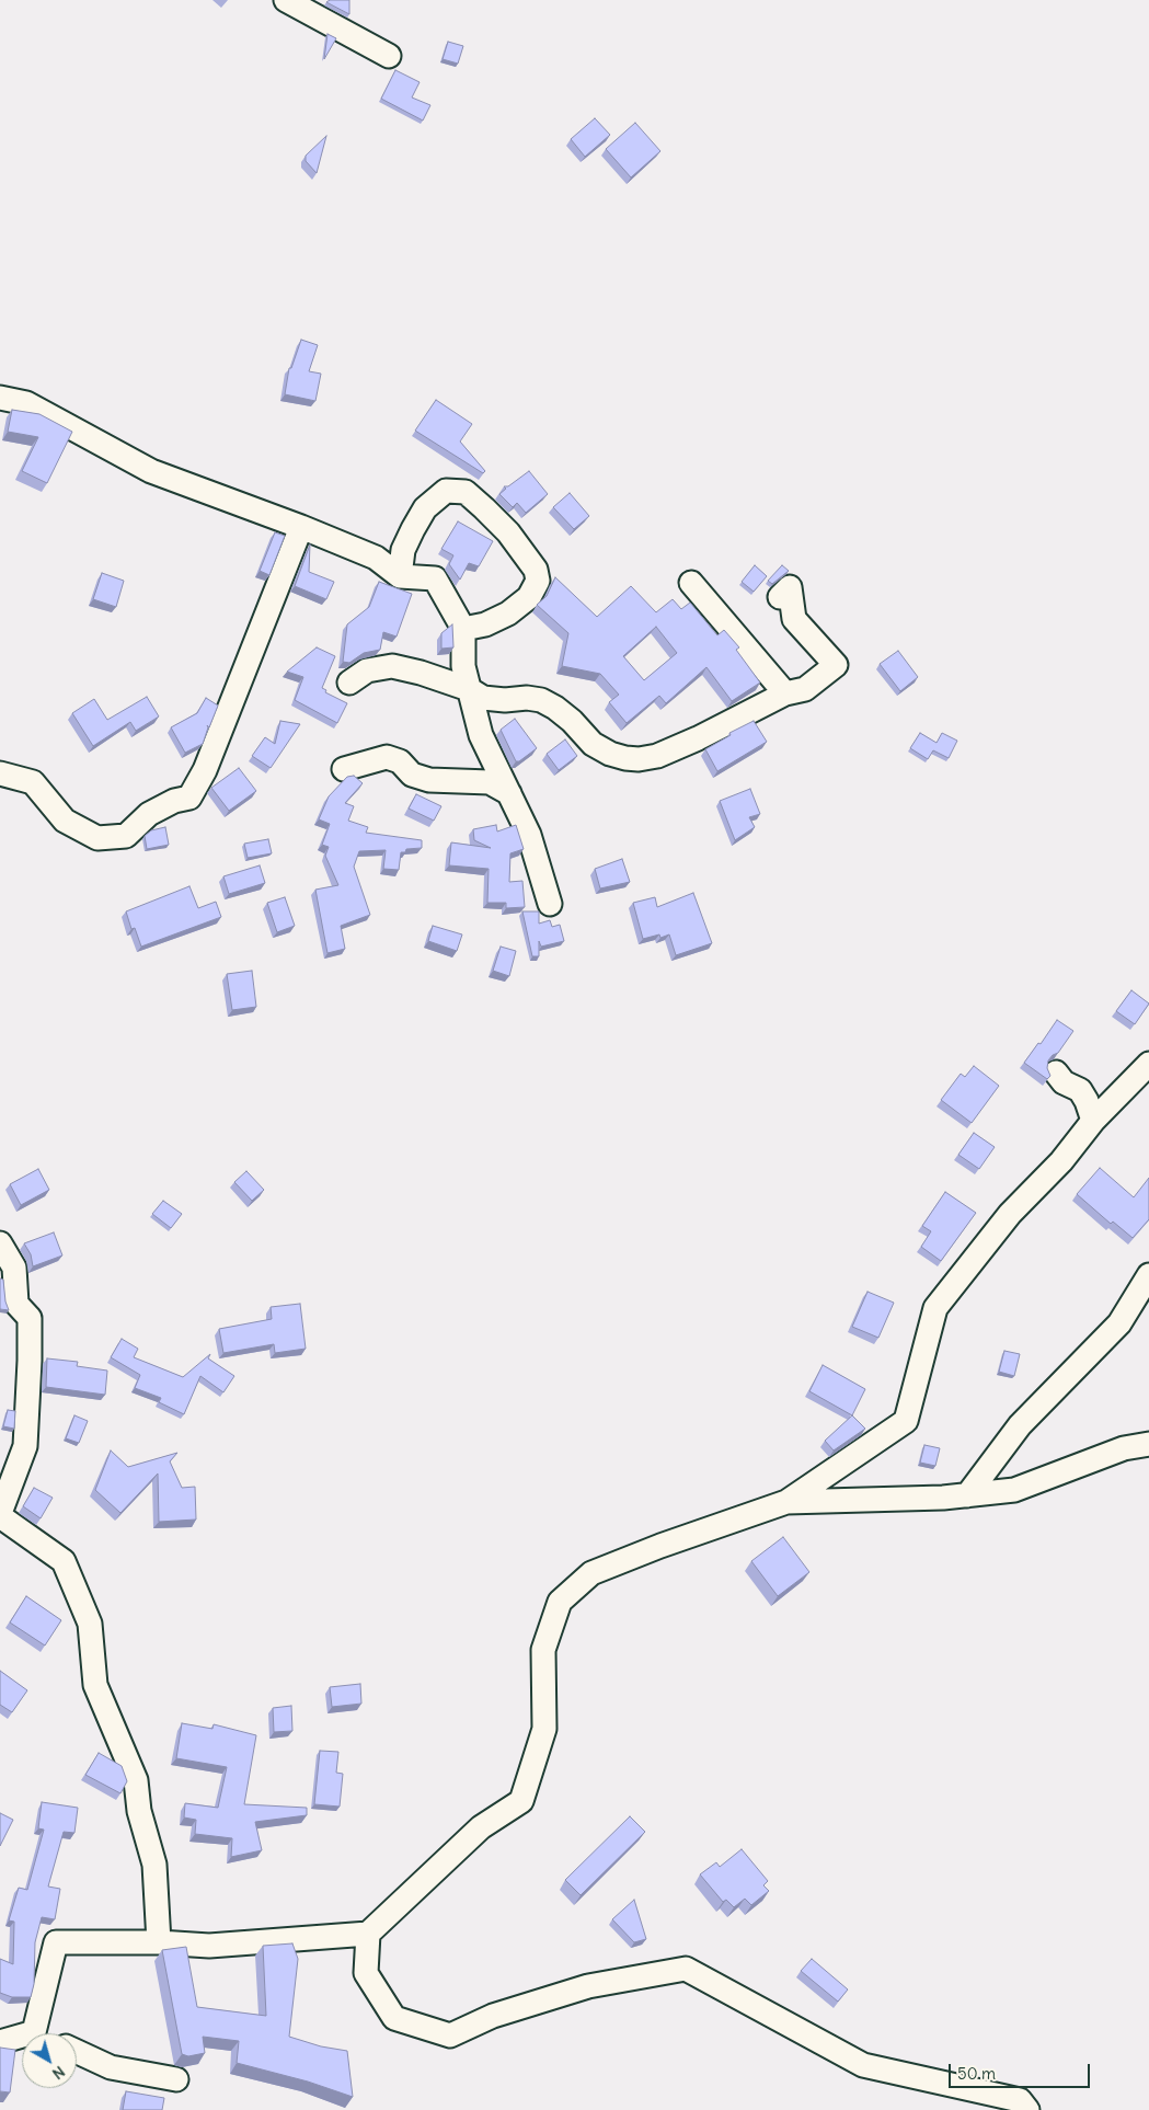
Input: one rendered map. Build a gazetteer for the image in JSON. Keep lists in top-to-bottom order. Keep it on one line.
{"scale_bar":"50 m","north":"bottom right"}
